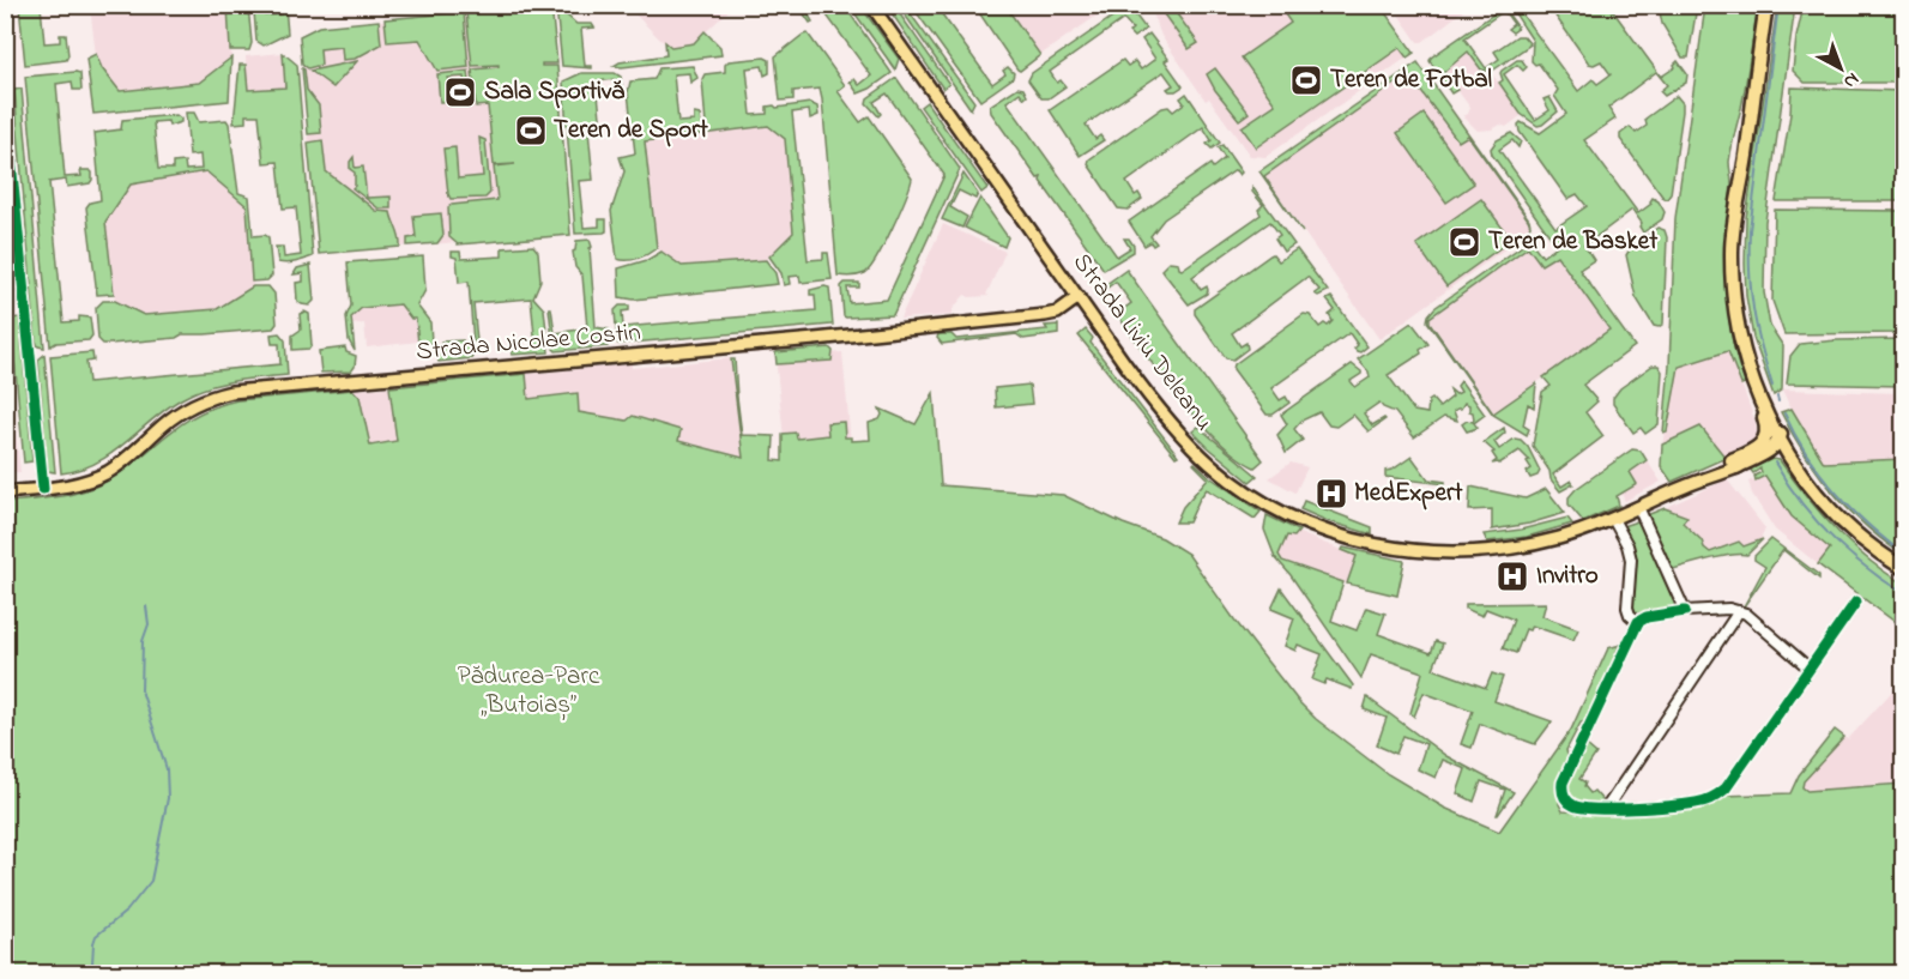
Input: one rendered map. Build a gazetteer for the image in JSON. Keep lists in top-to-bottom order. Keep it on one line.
{"streets":{"main road":["Strada Nicolae Costin","Strada Liviu Deleanu"]},"crossings":[["Strada Nicolae Costin","Strada Liviu Deleanu"]],"parks":["Pădurea-Parc „Butoiaș”"],"places":{"sports":["Teren de Fotbal","Sala Sportivă","Teren de Sport","Teren de Basket"],"hospital":["MedExpert","Invitro"]},"north":"bottom right"}
